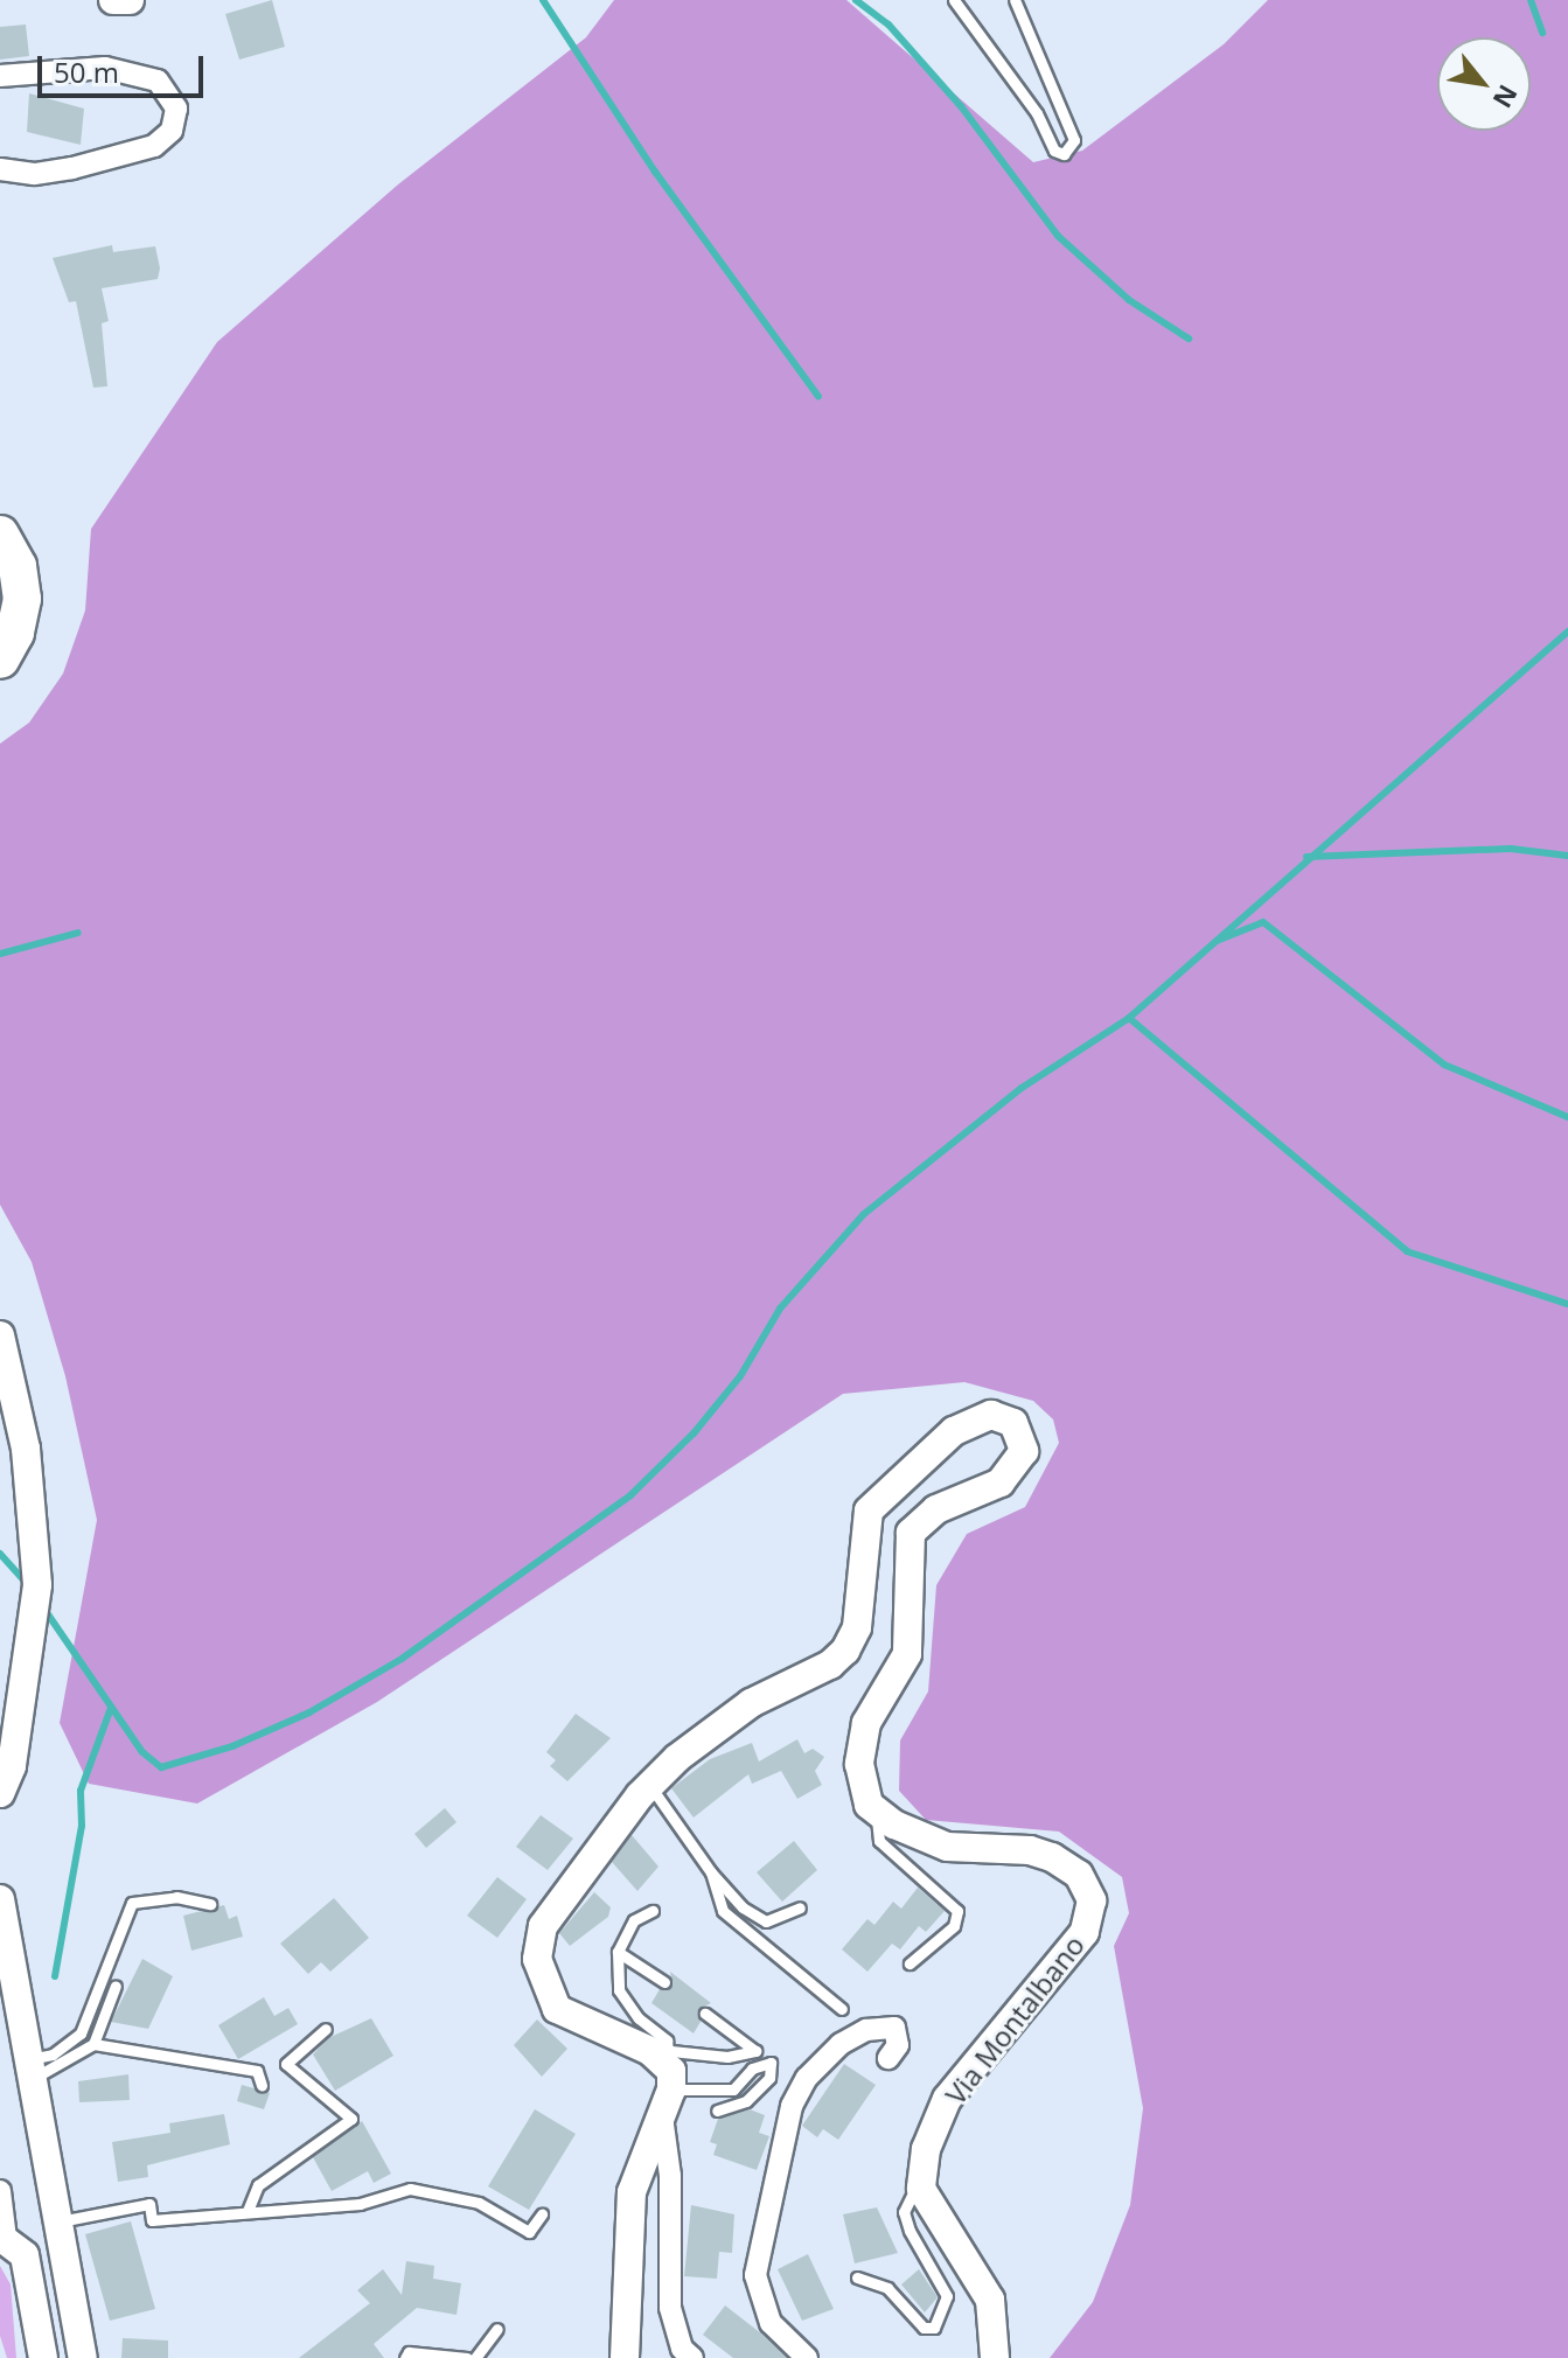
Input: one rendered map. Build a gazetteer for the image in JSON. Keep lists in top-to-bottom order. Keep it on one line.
{"streets":{"street":["Via Montalbano"]},"scale_bar":"50 m","north":"bottom right"}
